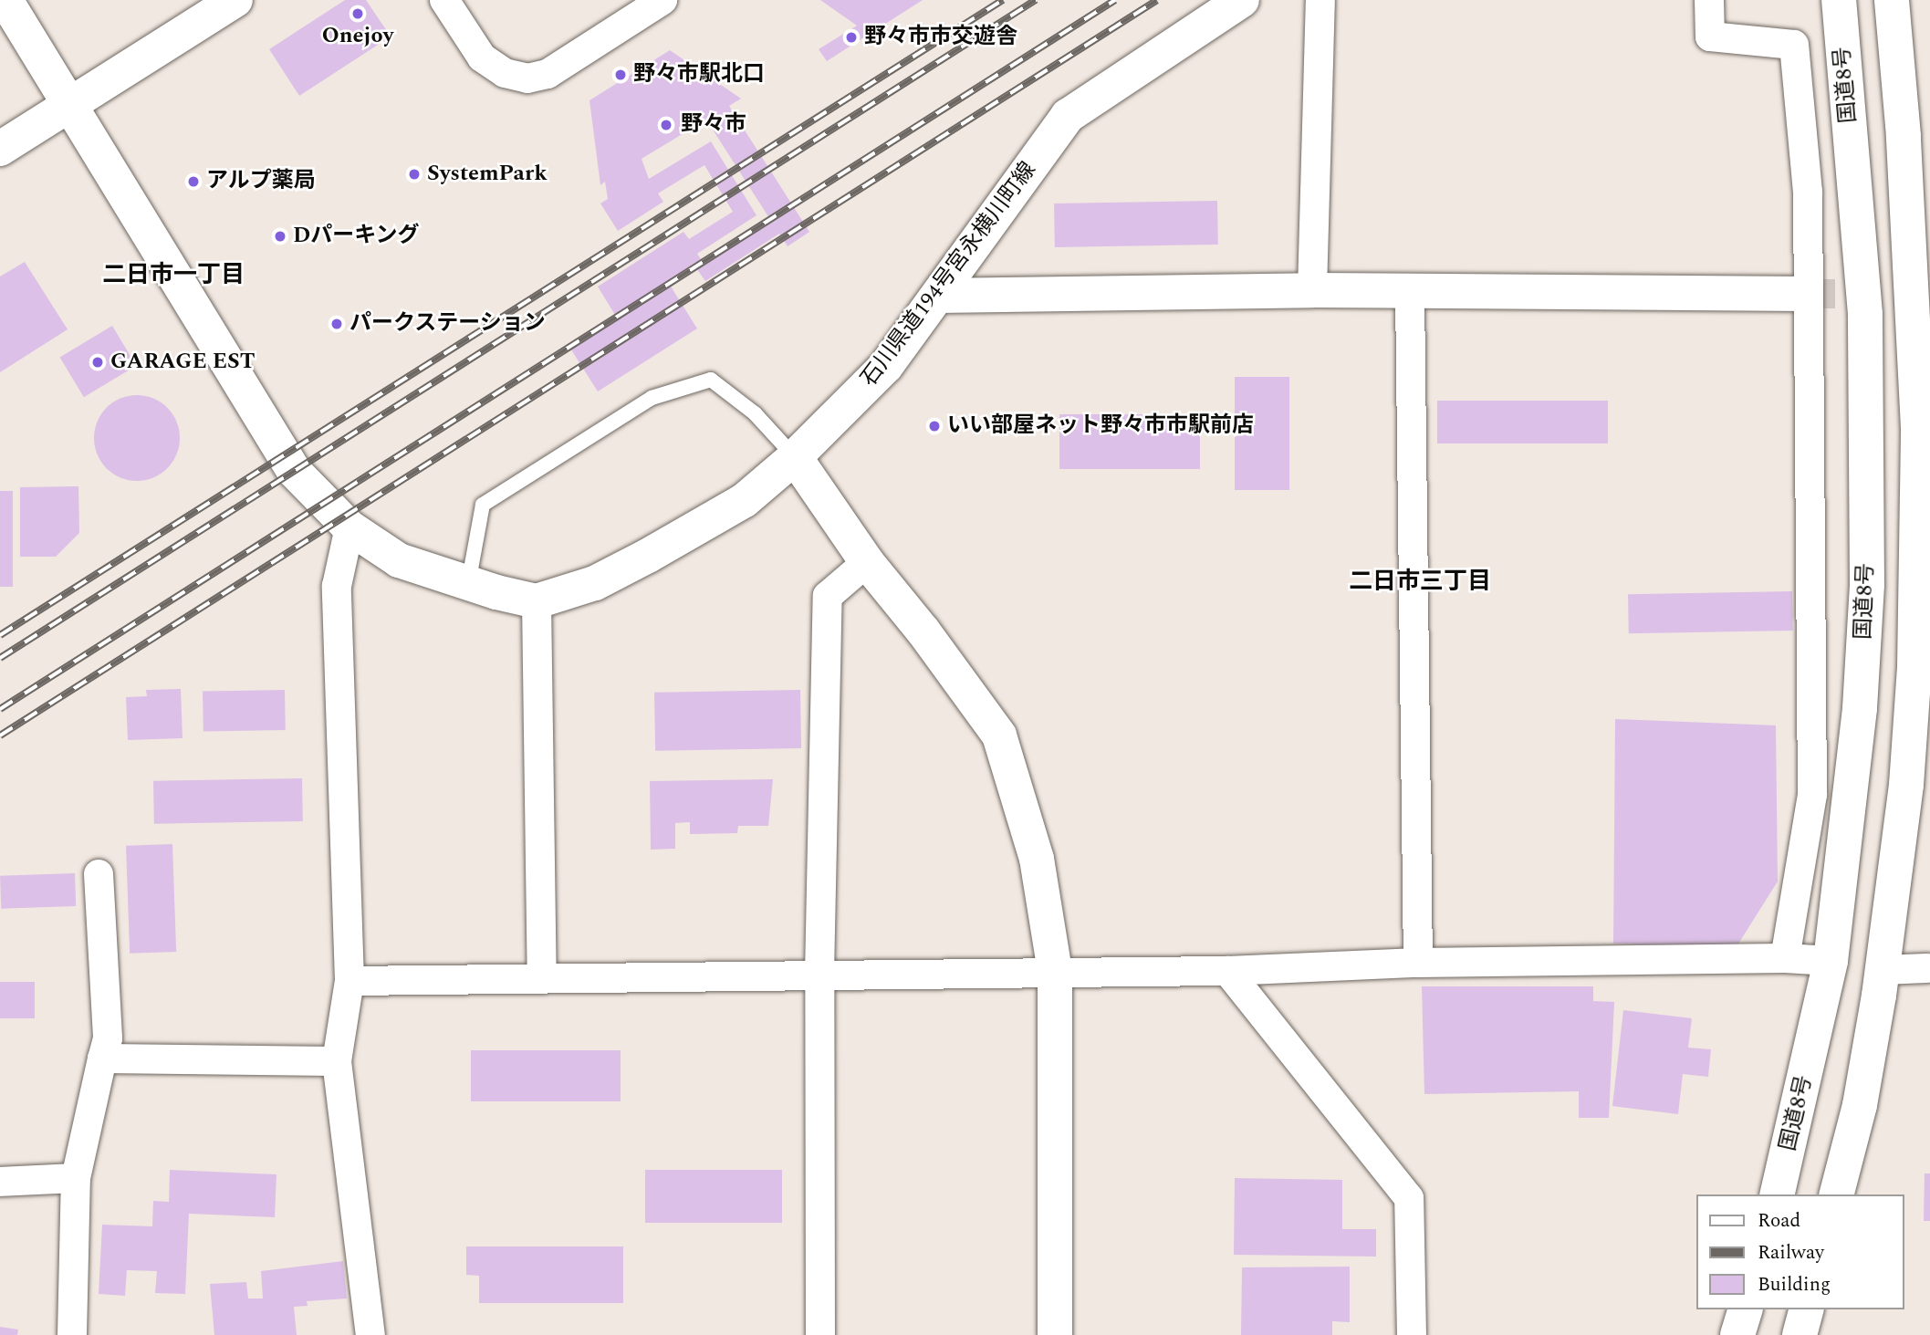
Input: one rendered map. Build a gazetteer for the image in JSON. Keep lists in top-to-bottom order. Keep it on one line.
{"streets":{"main road":["国道8号","石川県道194号宮永横川町線"]},"districts":["二日市一丁目","二日市三丁目"],"places":["Onejoy","野々市市交遊舎","野々市駅北口","野々市","SystemPark","アルプ薬局","Dパーキング","パークステーション","GARAGE EST","いい部屋ネット野々市市駅前店"],"legend":["Road","Railway","Building"]}
